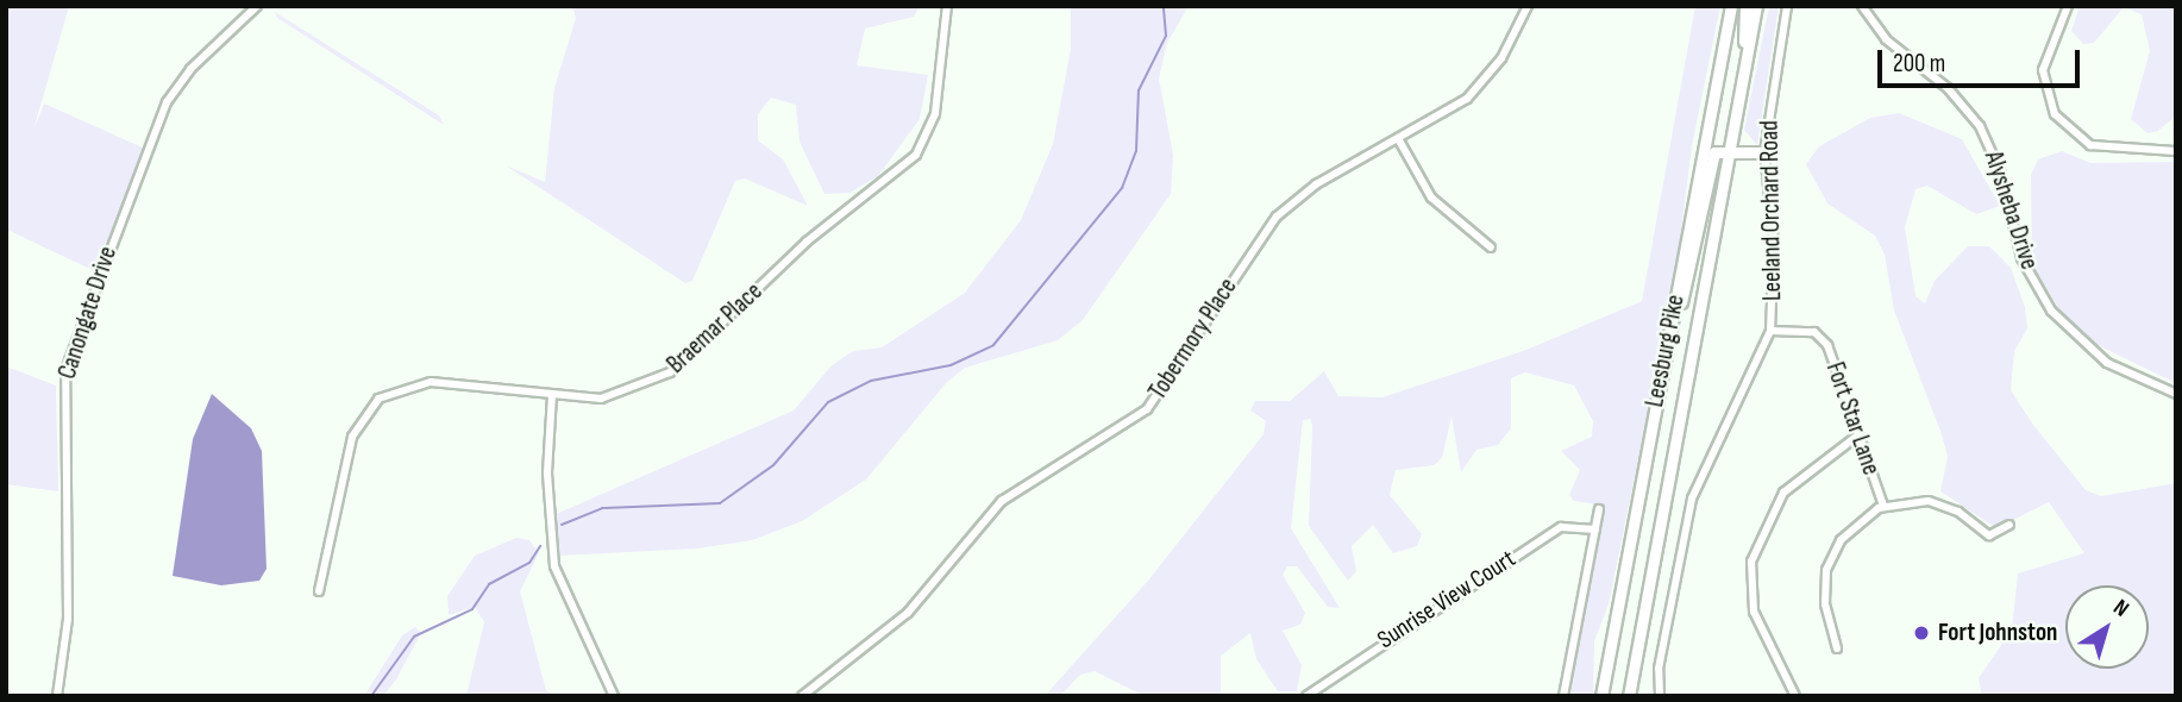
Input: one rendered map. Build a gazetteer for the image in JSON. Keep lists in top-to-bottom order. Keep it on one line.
{"streets":{"highway":["Leesburg Pike"],"street":["Leeland Orchard Road","Alysheba Drive","Canongate Drive","Braemar Place","Tobermory Place","Fort Star Lane","Sunrise View Court"]},"crossings":[["Leeland Orchard Road","Fort Star Lane"]],"places":["Fort Johnston"],"scale_bar":"200 m","north":"top right"}
